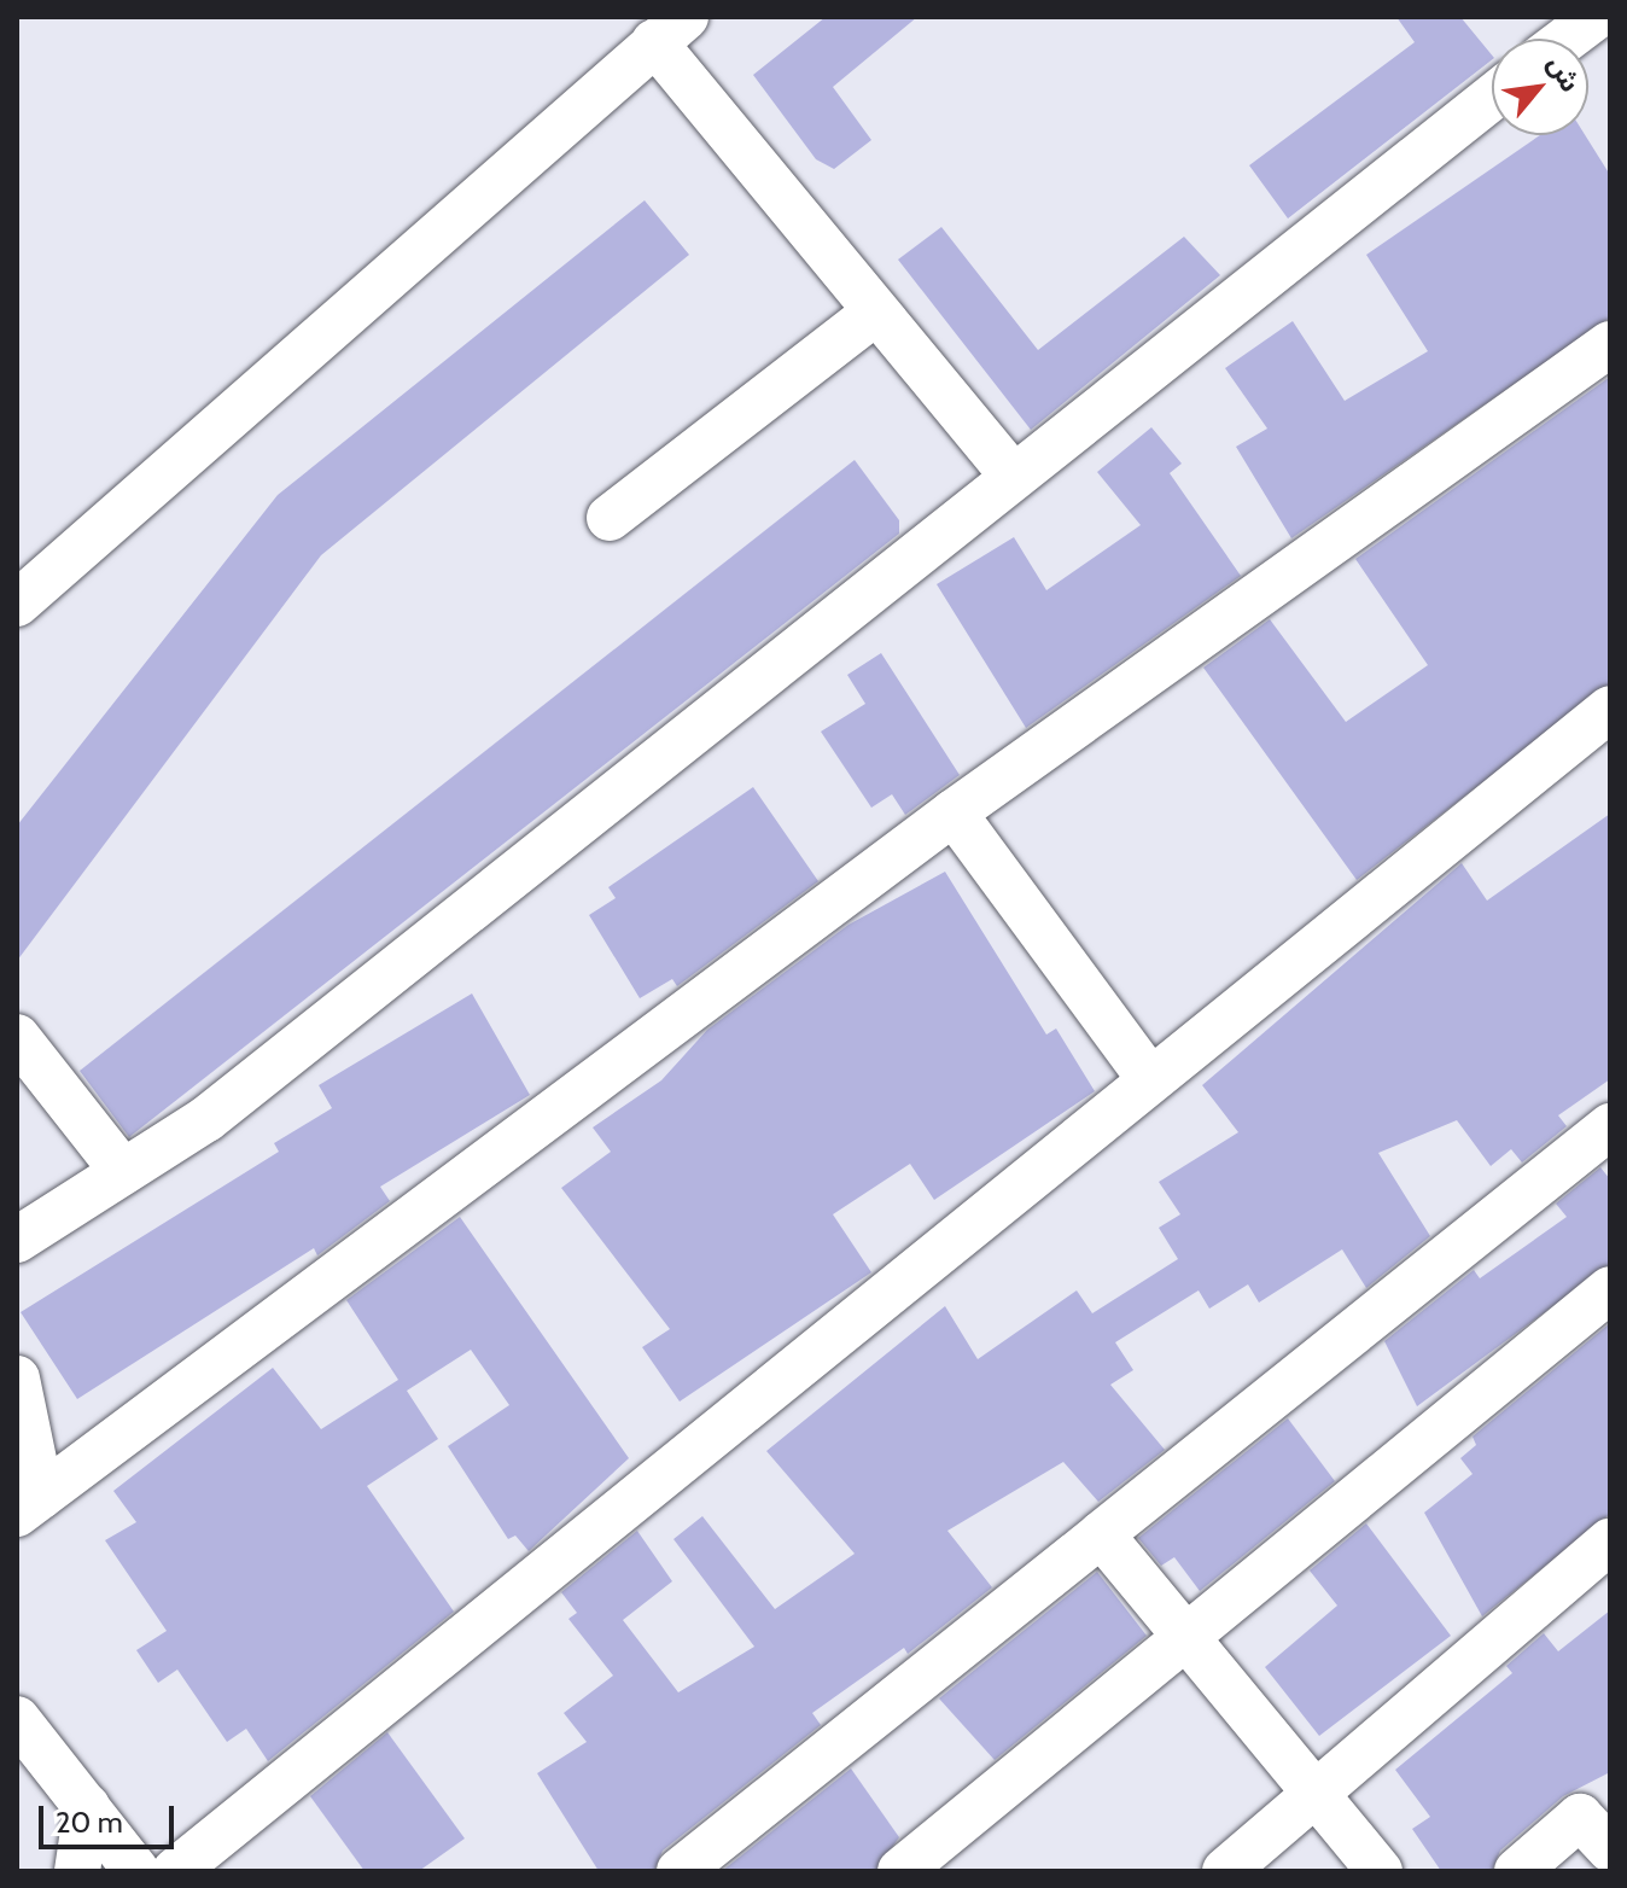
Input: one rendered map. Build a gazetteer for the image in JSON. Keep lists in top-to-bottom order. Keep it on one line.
{"scale_bar":"20 m","north":"top right"}
